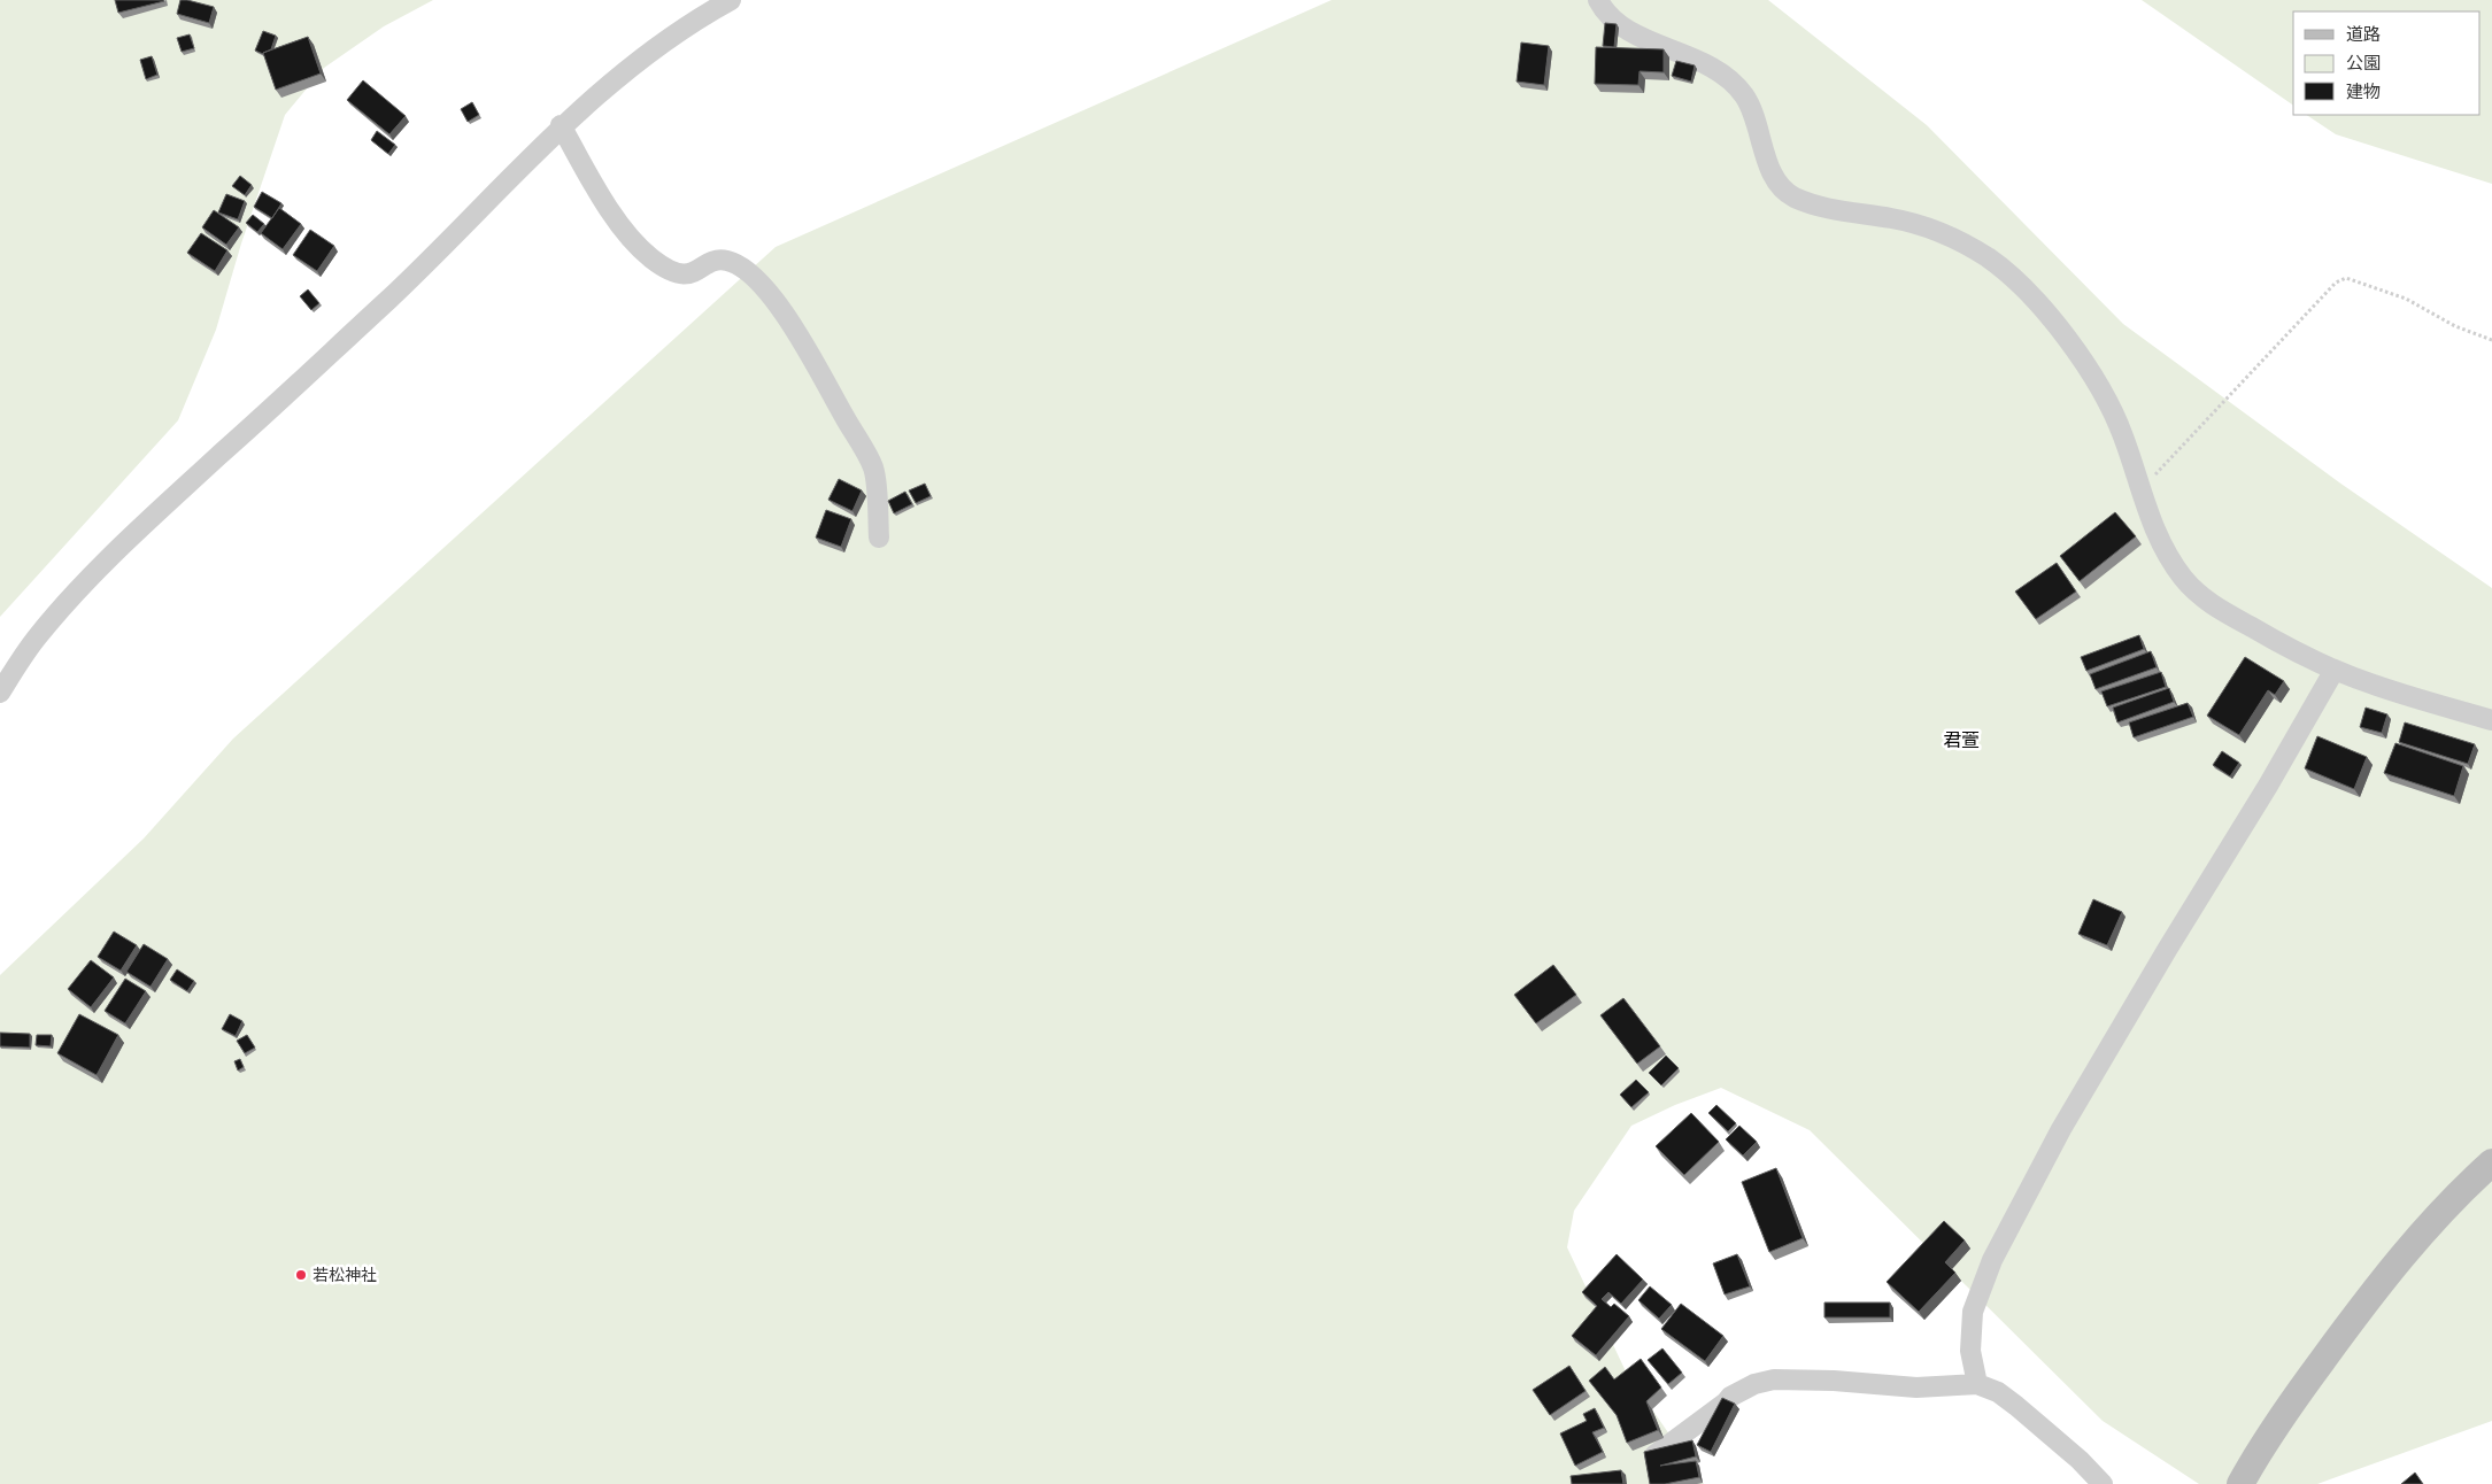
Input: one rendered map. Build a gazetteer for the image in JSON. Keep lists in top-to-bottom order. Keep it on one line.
{"districts":["君萱"],"places":["若松神社"],"legend":["道路","公園","建物"]}
